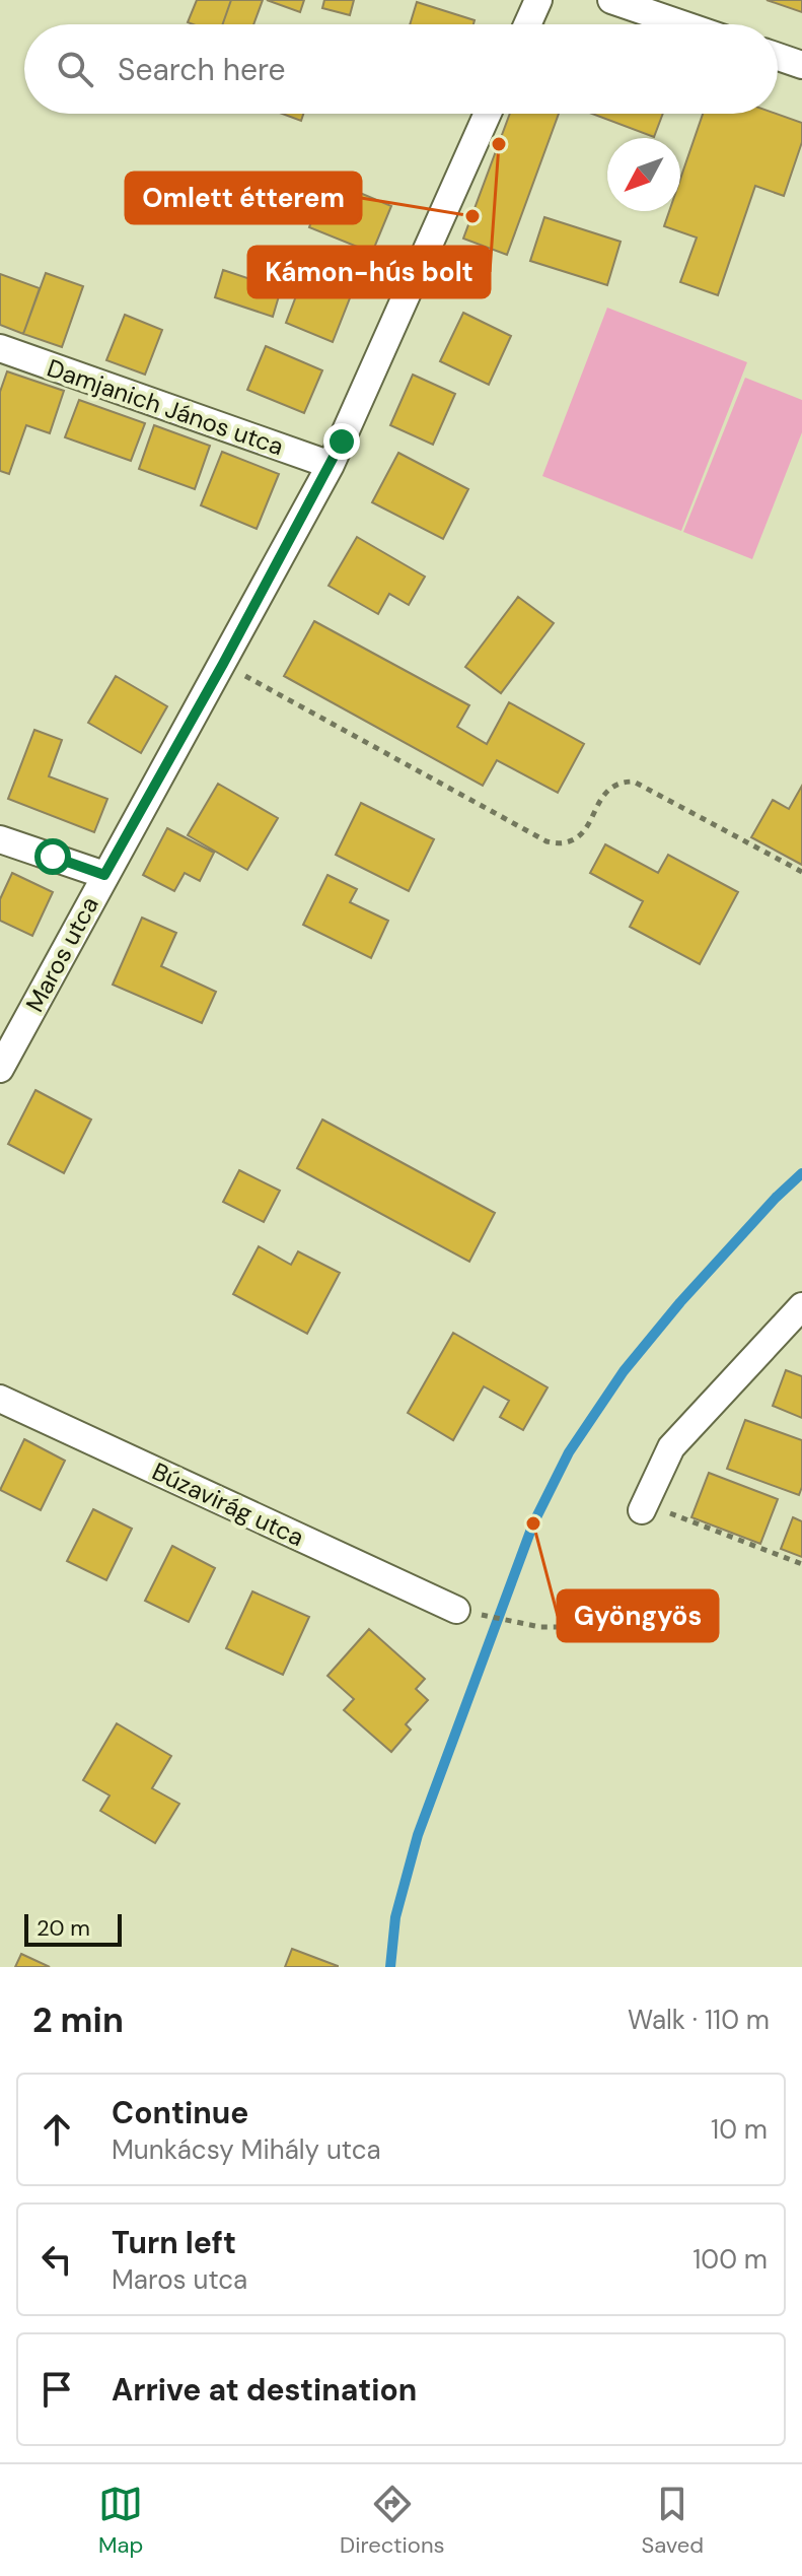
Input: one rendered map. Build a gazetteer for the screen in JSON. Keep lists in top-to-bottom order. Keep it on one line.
{"streets":{"street":["Damjanich János utca","Maros utca","Búzavirág utca"]},"crossings":[["Damjanich János utca","Maros utca"]],"places":["Kámon-hús bolt","Omlett étterem","Gyöngyös"],"scale_bar":"20 m","north":"bottom left","page":{"search":"Search here","scale":"20 m","heading":["2 min","Walk · 110 m"],"list":[["Continue","Munkácsy Mihály utca","10 m"],["Turn left","Maros utca","100 m"],"Arrive at destination"],"nav":["Map","Directions","Saved"]}}
